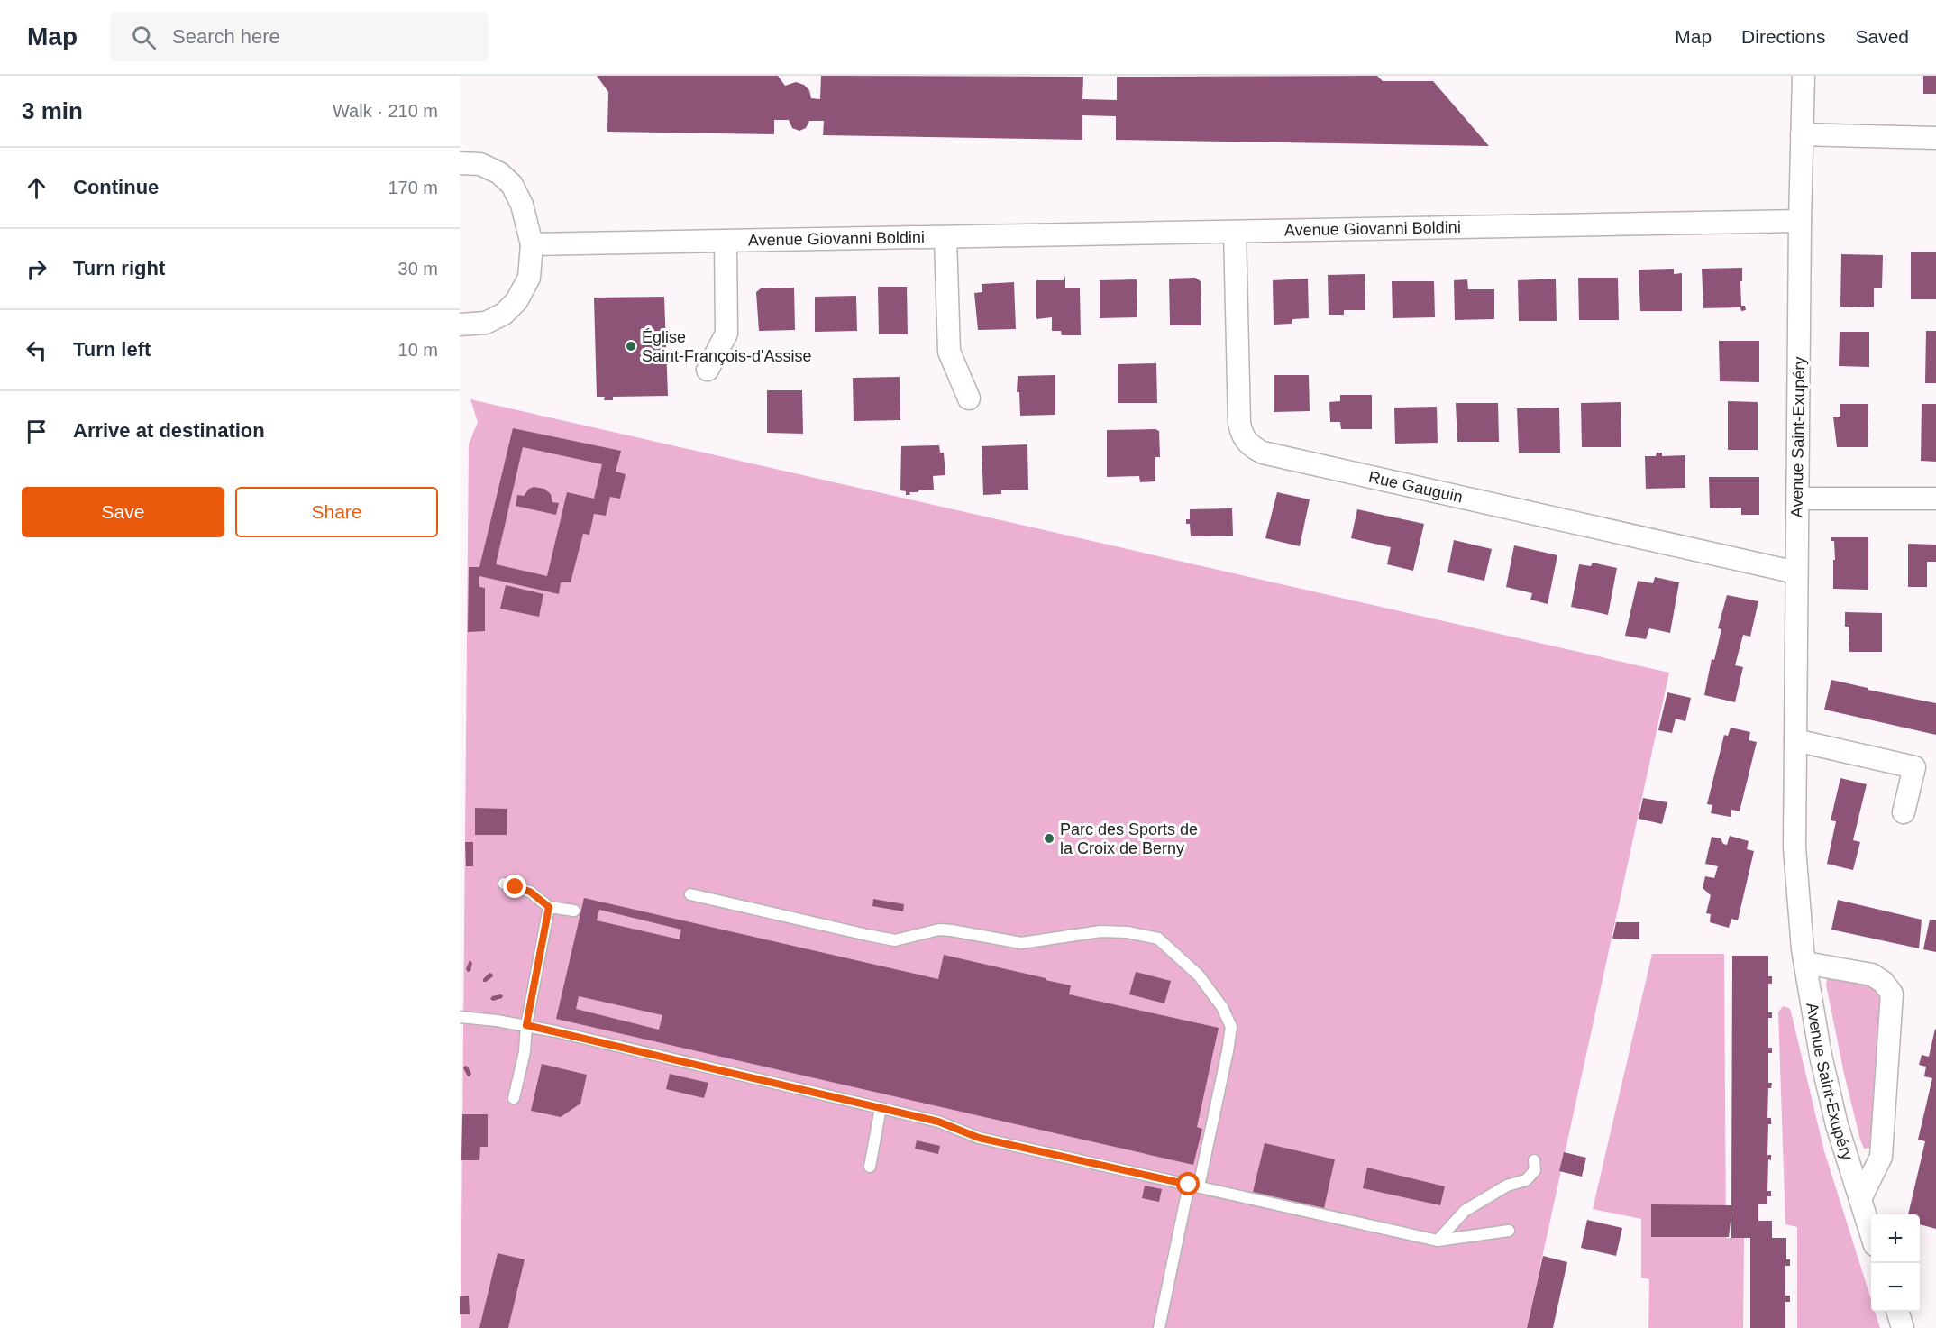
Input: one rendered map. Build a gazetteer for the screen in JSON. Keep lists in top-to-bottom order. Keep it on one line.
{"streets":{"street":["Avenue Giovanni Boldini","Avenue Saint-Exupéry","Rue Gauguin"]},"crossings":[["Avenue Giovanni Boldini","Avenue Saint-Exupéry"],["Avenue Giovanni Boldini","Rue Gauguin"],["Avenue Saint-Exupéry","Rue Gauguin"]],"places":["Église Saint-François-d'Assise","Parc des Sports de la Croix de Berny"],"page":{"header":"Map","search":"Search here","nav":["Map","Directions","Saved"],"heading":["3 min","Walk · 210 m"],"list":[["Continue","170 m"],["Turn right","30 m"],["Turn left","10 m"],"Arrive at destination"],"buttons":["Save","Share"],"map_buttons":["+","−"]}}
